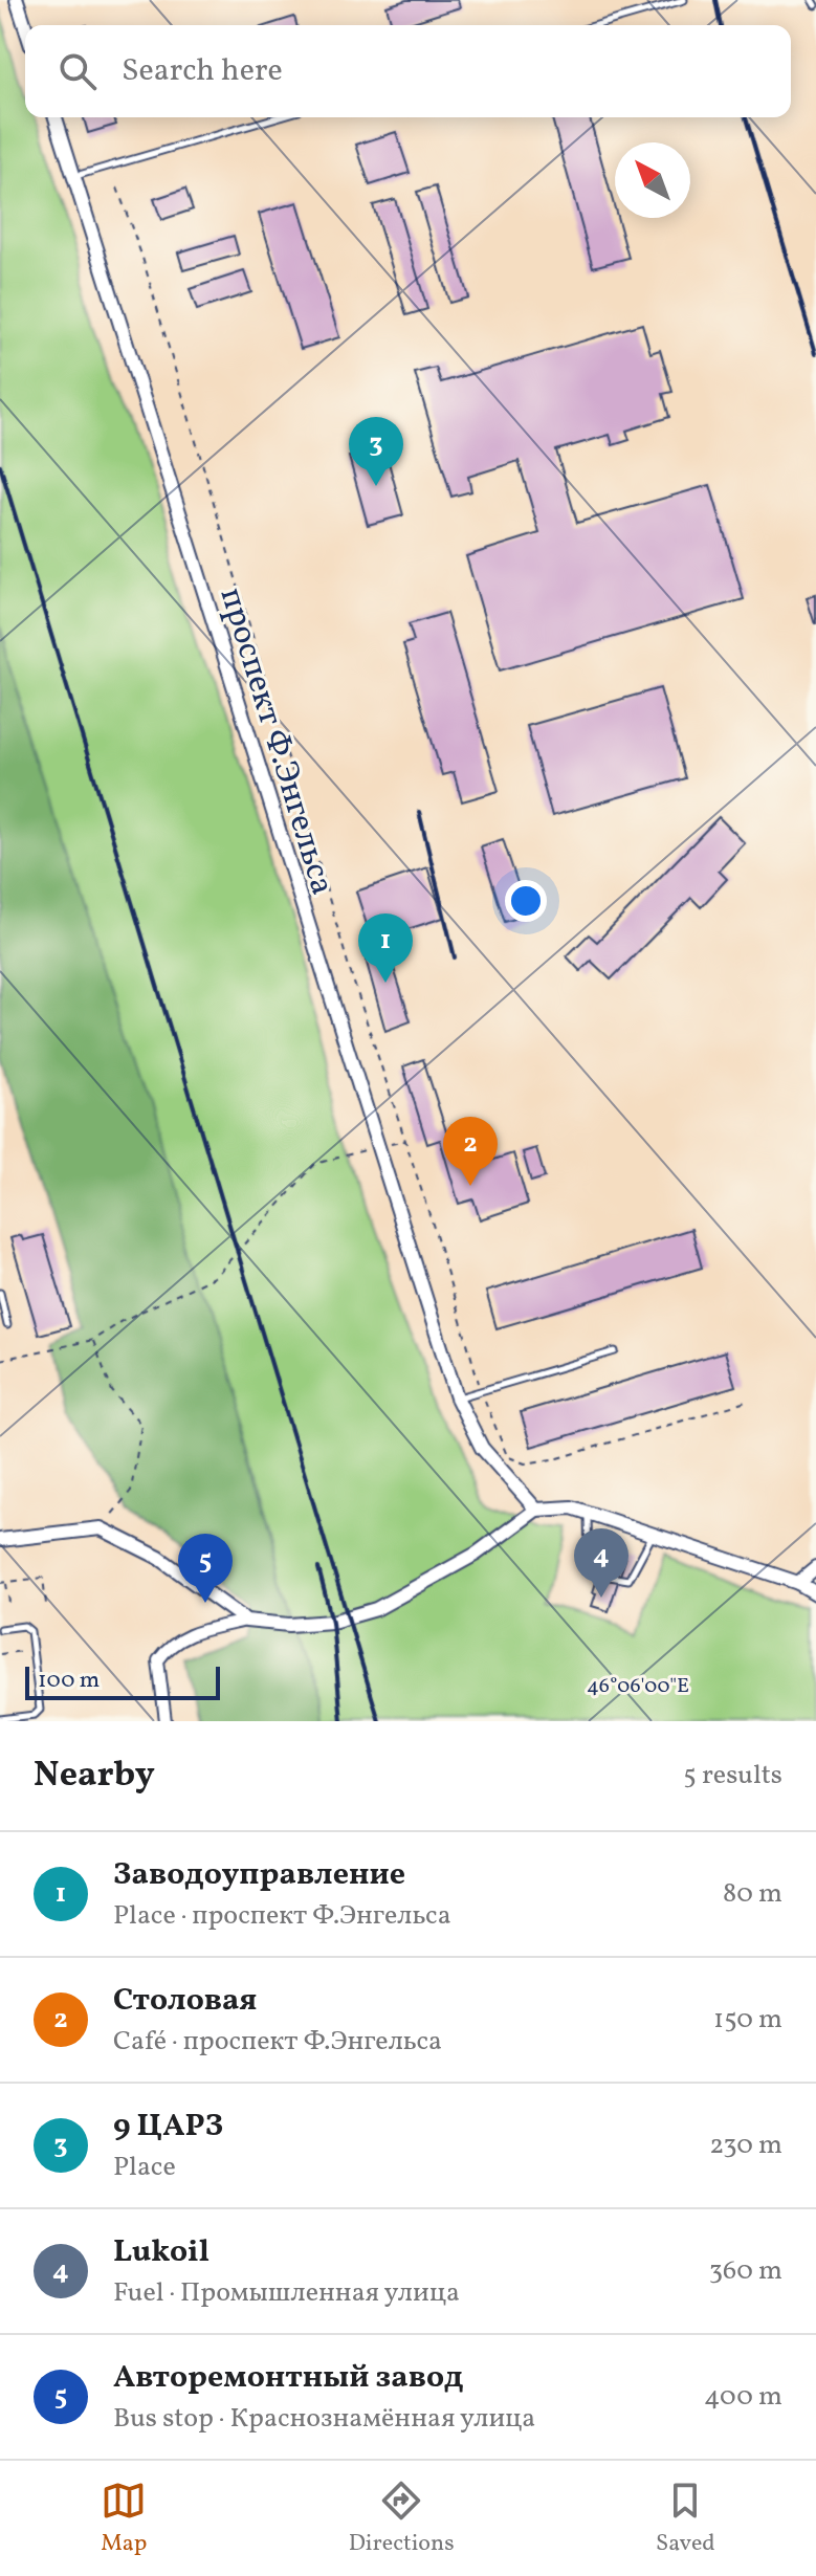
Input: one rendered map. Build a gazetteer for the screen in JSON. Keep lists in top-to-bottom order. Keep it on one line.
{"streets":{"street":["проспект Ф.Энгельса"]},"scale_bar":"100 m","north":"top left","page":{"search":"Search here","pins":["3","1","2","4","5"],"scale":"100 m","heading":["Nearby","5 results"],"list":[{"mark":"1","name":"Заводоуправление","note":"Place · проспект Ф.Энгельса","value":"80 m"},{"mark":"2","name":"Столовая","note":"Café · проспект Ф.Энгельса","value":"150 m"},{"mark":"3","name":"9 ЦАРЗ","note":"Place","value":"230 m"},{"mark":"4","name":"Lukoil","note":"Fuel · Промышленная улица","value":"360 m"},{"mark":"5","name":"Авторемонтный завод","note":"Bus stop · Краснознамённая улица","value":"400 m"}],"nav":["Map","Directions","Saved"]},"coordinates":["46°06'00\"E"]}
